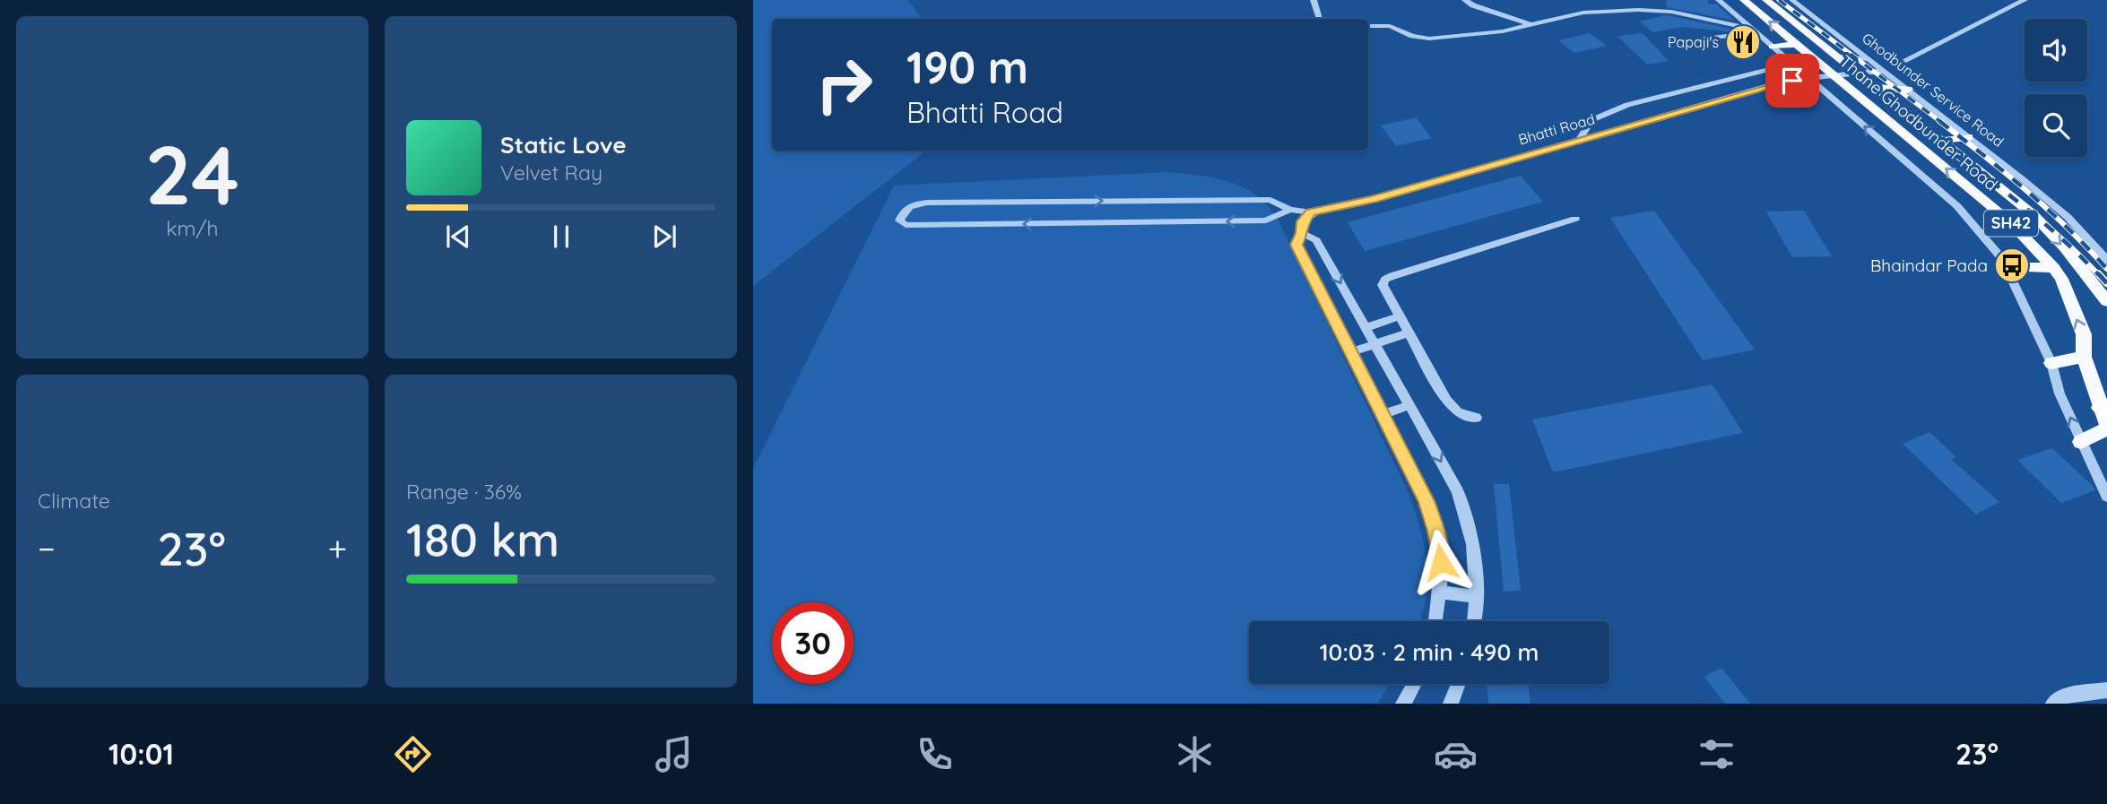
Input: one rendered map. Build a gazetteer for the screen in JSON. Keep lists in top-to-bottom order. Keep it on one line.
{"streets":{"main road":["Thane Ghodbunder Road","SH42"],"street":["Ghodbunder Service Road","Bhatti Road"]},"crossings":[["Ghodbunder Service Road","Bhatti Road"],["Thane Ghodbunder Road","Bhatti Road"]],"places":{"restaurant":["Papaji's"],"bus stop":["Bhaindar Pada"]},"page":{"tile":[["24","km/h"],"Climate",["Range · 36%","180 km"]],"turn":["190 m","Bhatti Road"],"song":["Static Love","Velvet Ray"],"heat":["−","23°","+"],"limit":"30","trip":"10:03 · 2 min · 490 m","tabs":["10:01","23°"]}}
